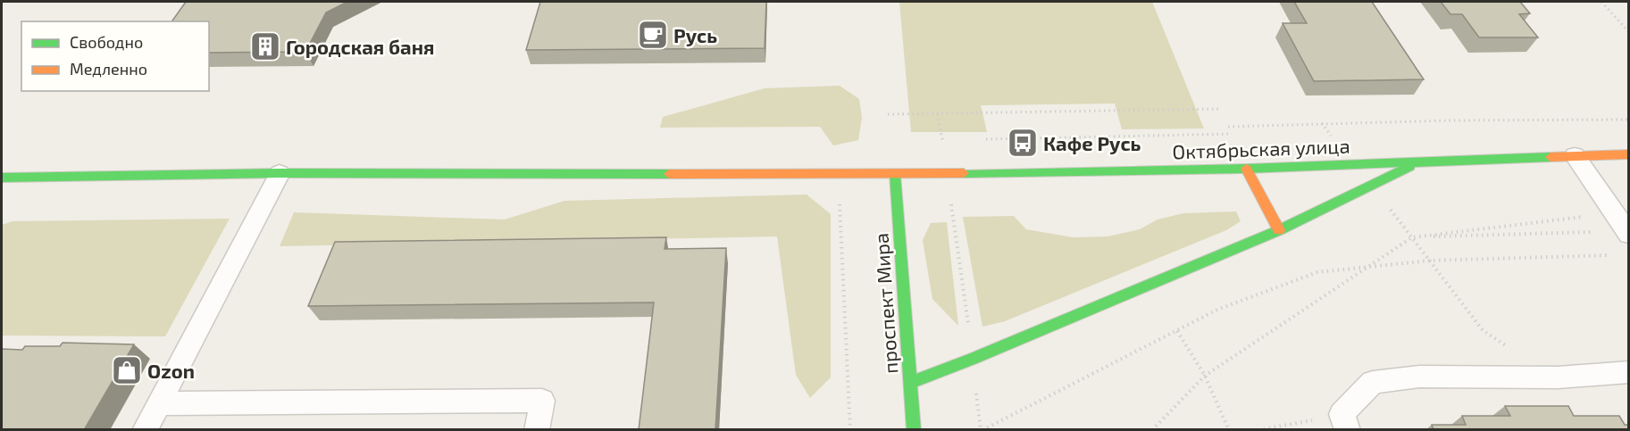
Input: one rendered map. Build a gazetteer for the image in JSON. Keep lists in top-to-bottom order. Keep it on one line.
{"streets":{"street":["Октябрьская улица","проспект Мира"]},"crossings":[["Октябрьская улица","проспект Мира"]],"places":{"cafe":["Русь"],"building":["Городская баня"],"bus stop":["Кафе Русь"],"shop":["Ozon"]},"legend":["Свободно","Медленно"]}
